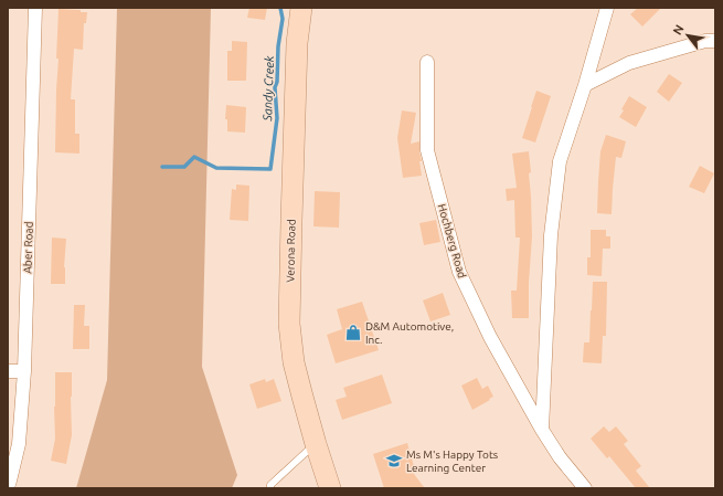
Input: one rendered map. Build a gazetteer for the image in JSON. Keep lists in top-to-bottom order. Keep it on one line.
{"streets":{"main road":["Verona Road"],"street":["Hochberg Road","Aber Road"]},"water":["Sandy Creek"],"places":{"shop":["D&M Automotive, Inc."],"school or university":["Ms M's Happy Tots Learning Center"]},"north":"top left"}
